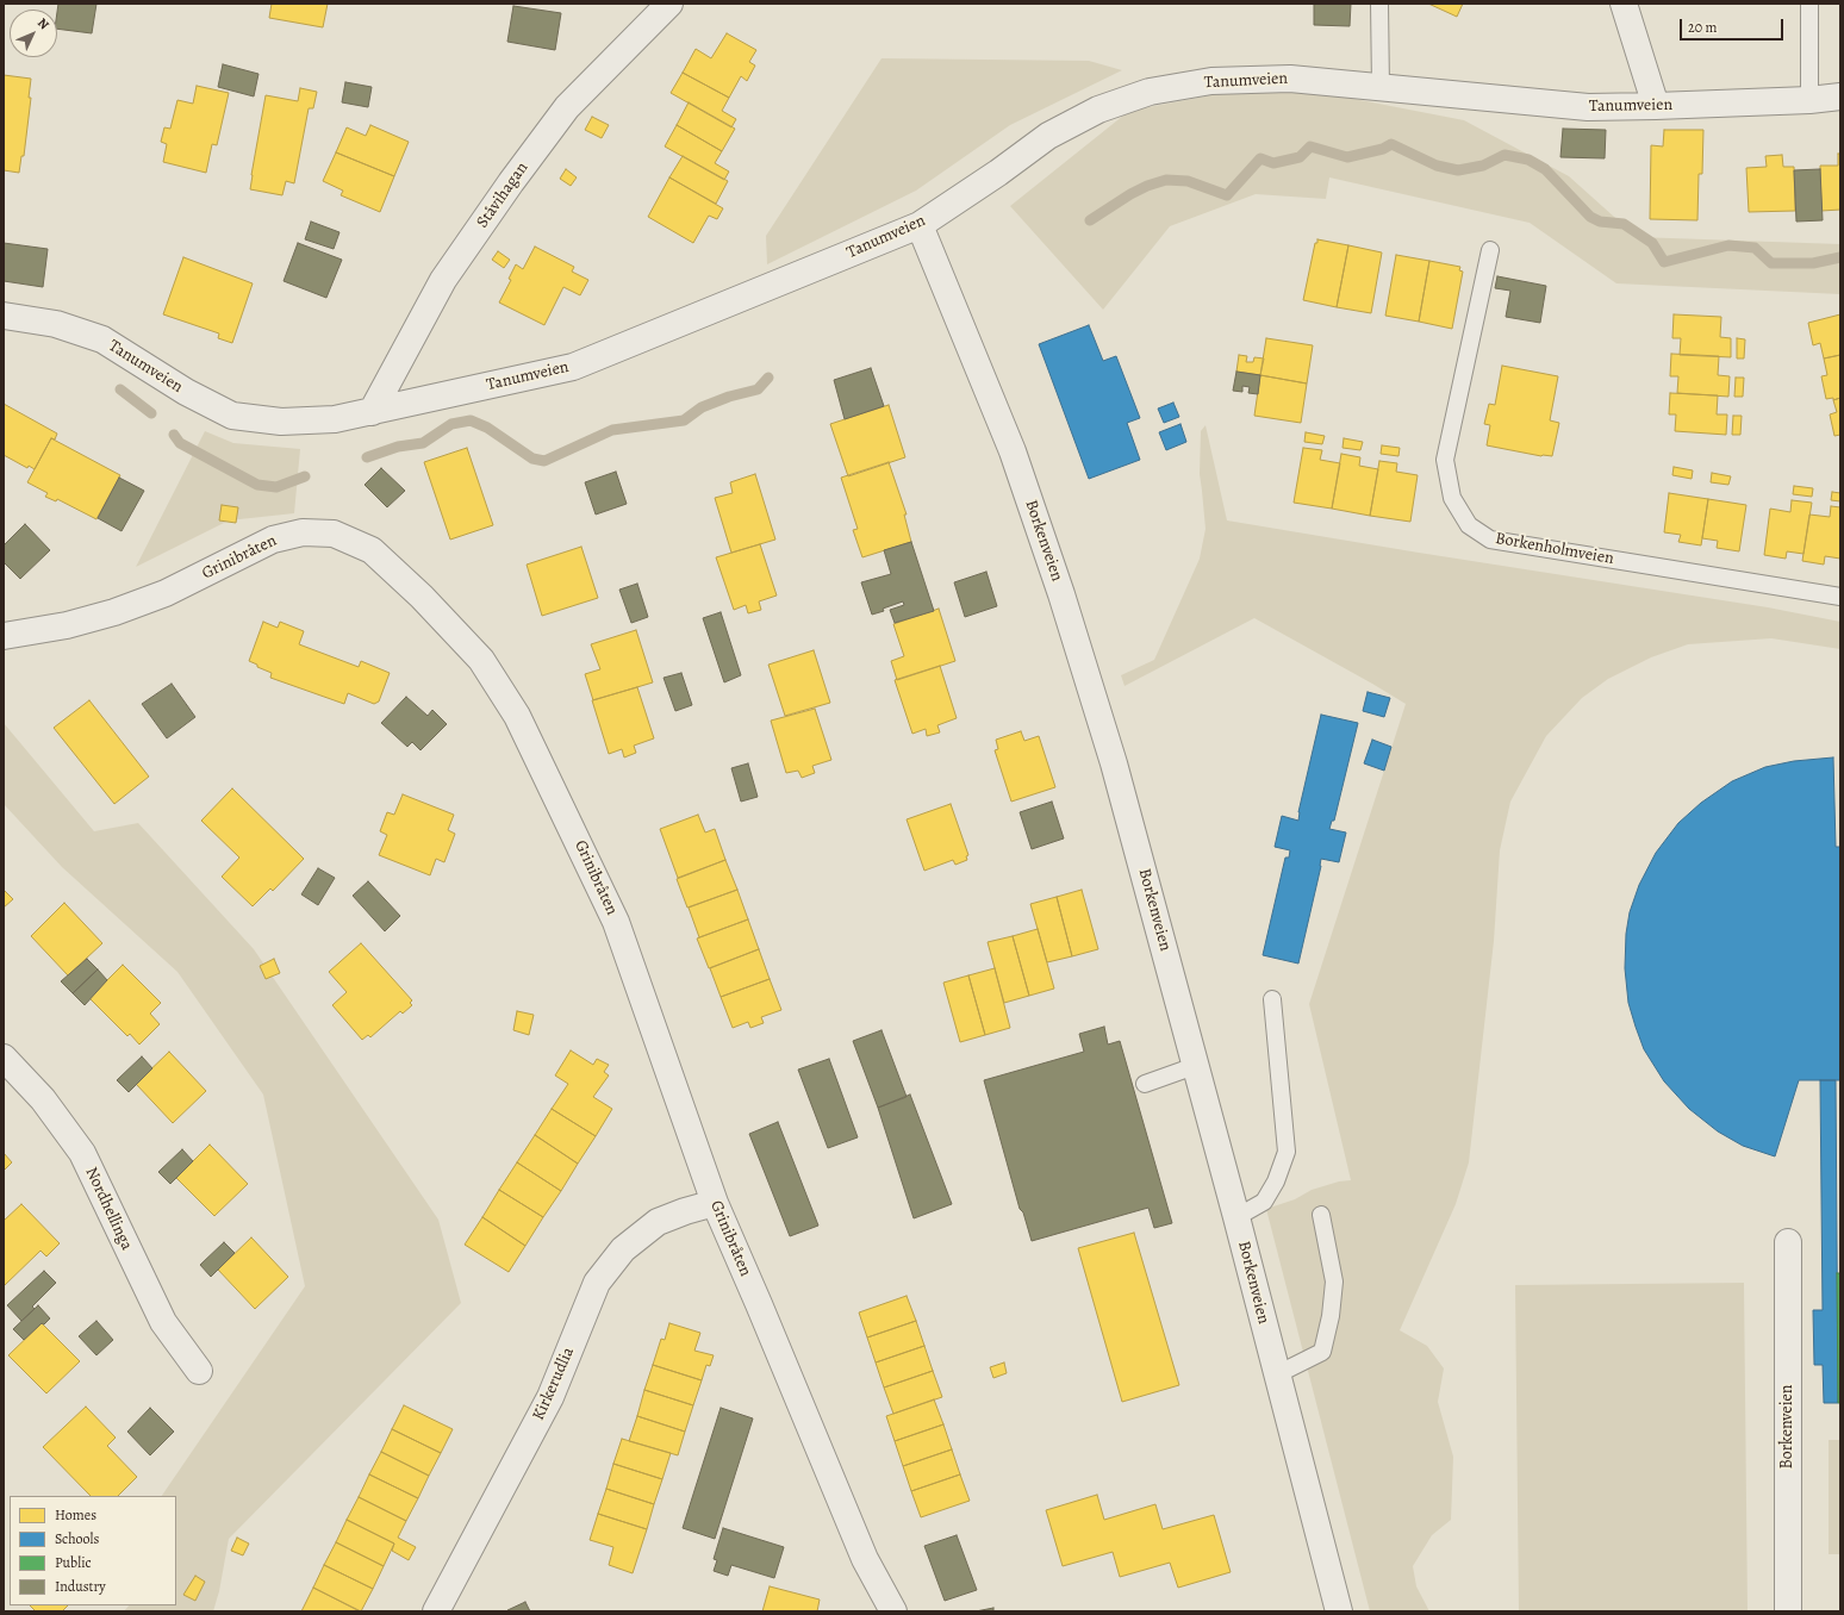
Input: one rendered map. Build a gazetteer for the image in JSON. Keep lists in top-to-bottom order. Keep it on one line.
{"streets":{"street":["Tanumveien","Ståvihagan","Borkenveien","Grinibråten","Nordhellinga","Kirkerudlia"],"lane":["Borkenholmveien"]},"crossings":[["Tanumveien","Ståvihagan"],["Tanumveien","Borkenveien"],["Grinibråten","Kirkerudlia"]],"legend":["Homes","Schools","Public","Industry"],"scale_bar":"20 m","north":"top right"}
